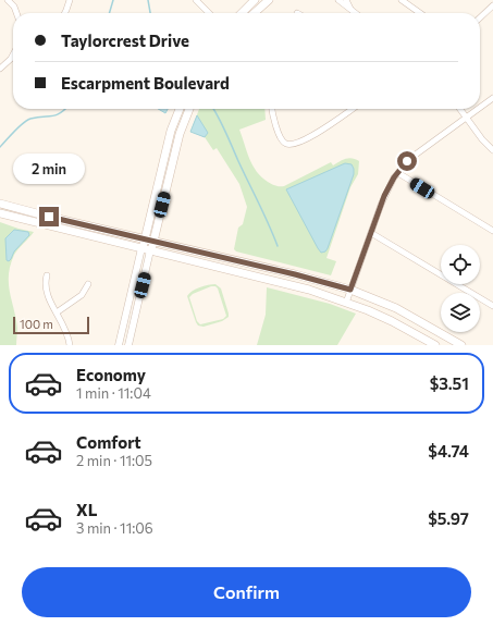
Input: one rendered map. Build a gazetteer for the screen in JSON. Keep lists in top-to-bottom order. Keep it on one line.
{"scale_bar":"100 m","page":{"banner":["Taylorcrest Drive","Escarpment Boulevard"],"bubble":"2 min","scale":"100 m","list":[{"name":"Economy","note":"1 min · 11:04","value":"$3.51"},{"name":"Comfort","note":"2 min · 11:05","value":"$4.74"},{"name":"XL","note":"3 min · 11:06","value":"$5.97"}],"buttons":"Confirm"}}
